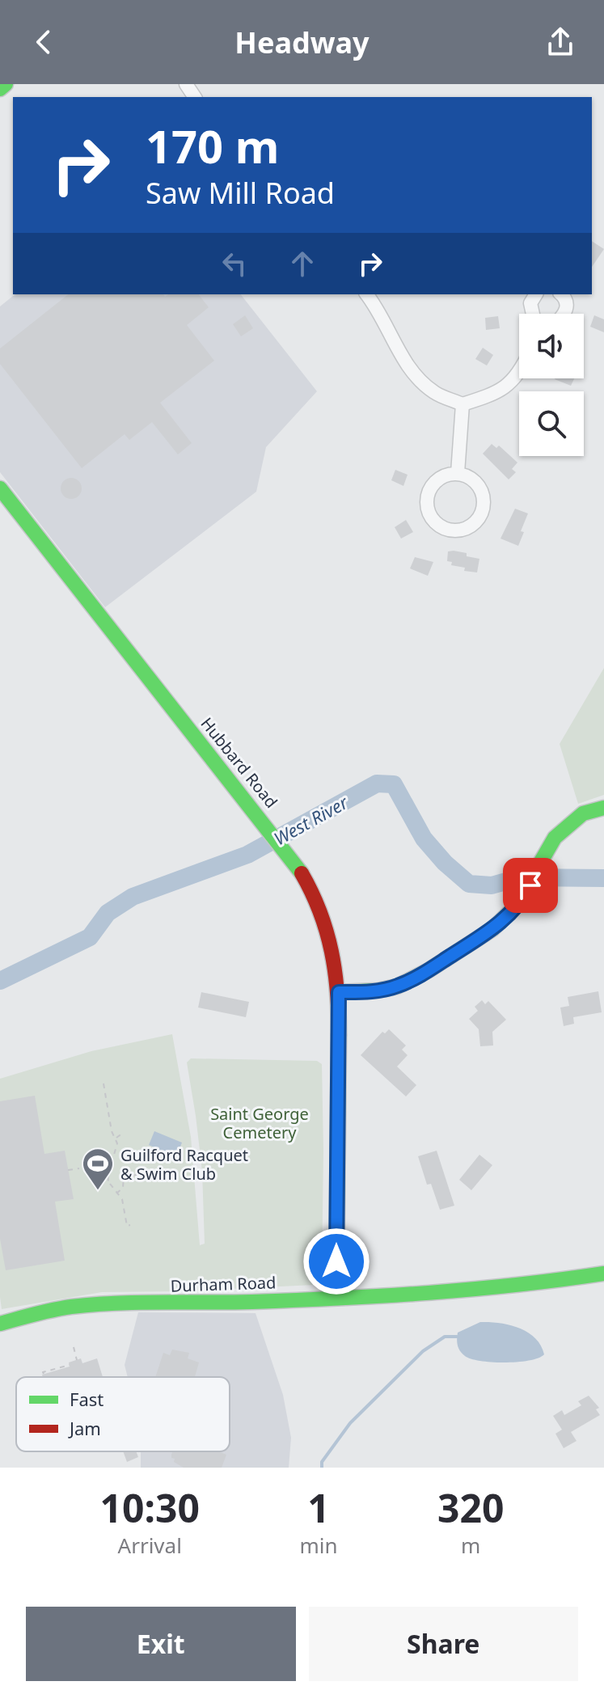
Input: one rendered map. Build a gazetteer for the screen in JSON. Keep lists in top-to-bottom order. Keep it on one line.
{"streets":{"street":["Hubbard Road","Durham Road"]},"crossings":[["Hubbard Road","Durham Road"]],"water":["West River"],"parks":["Saint George Cemetery"],"places":{"sports":["Guilford Racquet & Swim Club"]},"legend":["Fast","Jam"],"page":{"header":"Headway","turn":["170 m","Saw Mill Road"],"eta":["10:30","Arrival","1","min","320","m"],"buttons":["Exit","Share"]}}
